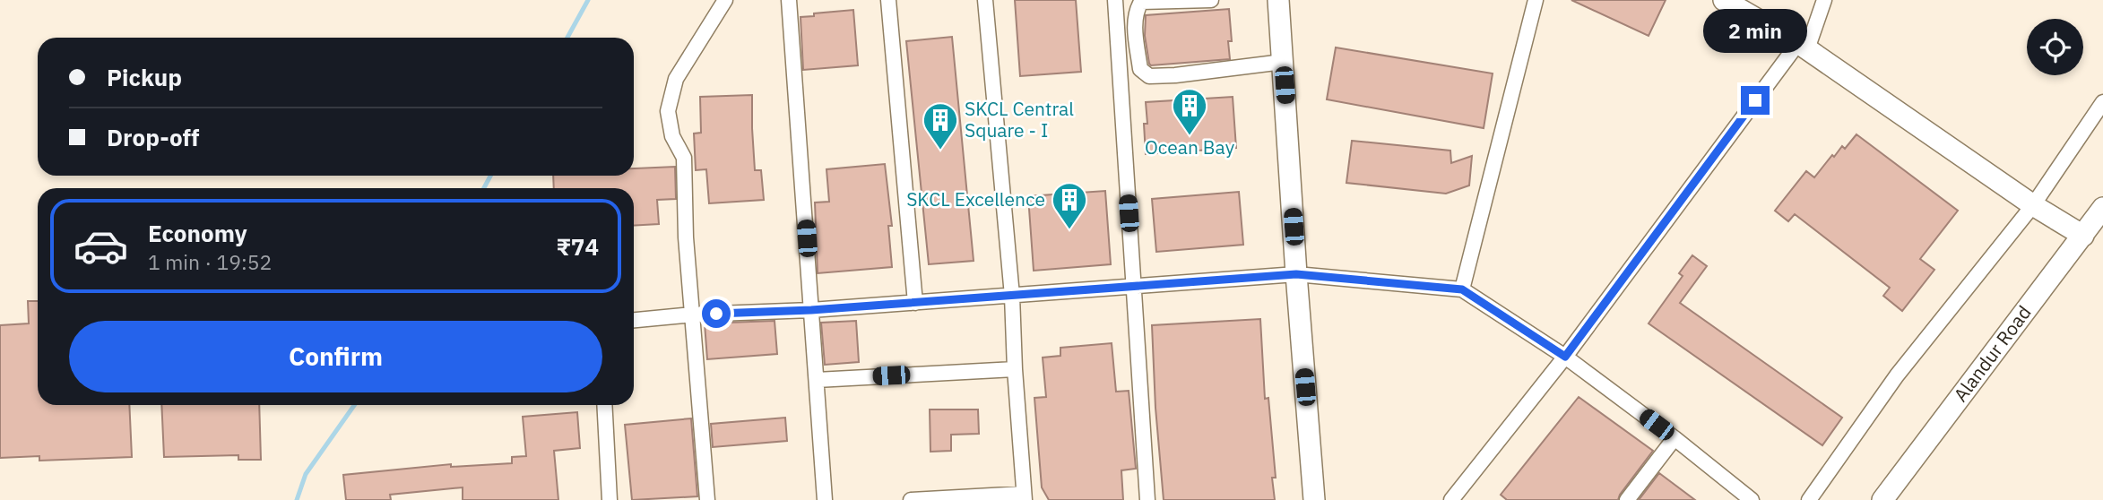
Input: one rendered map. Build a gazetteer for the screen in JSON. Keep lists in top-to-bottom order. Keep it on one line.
{"streets":{"main road":["Alandur Road"]},"places":{"building":["Ocean Bay","SKCL Central Square - I","SKCL Excellence"]},"page":{"bubble":"2 min","banner":["Pickup","Drop-off"],"list":[{"name":"Economy","note":"1 min · 19:52","value":"₹74"}],"buttons":"Confirm"}}
